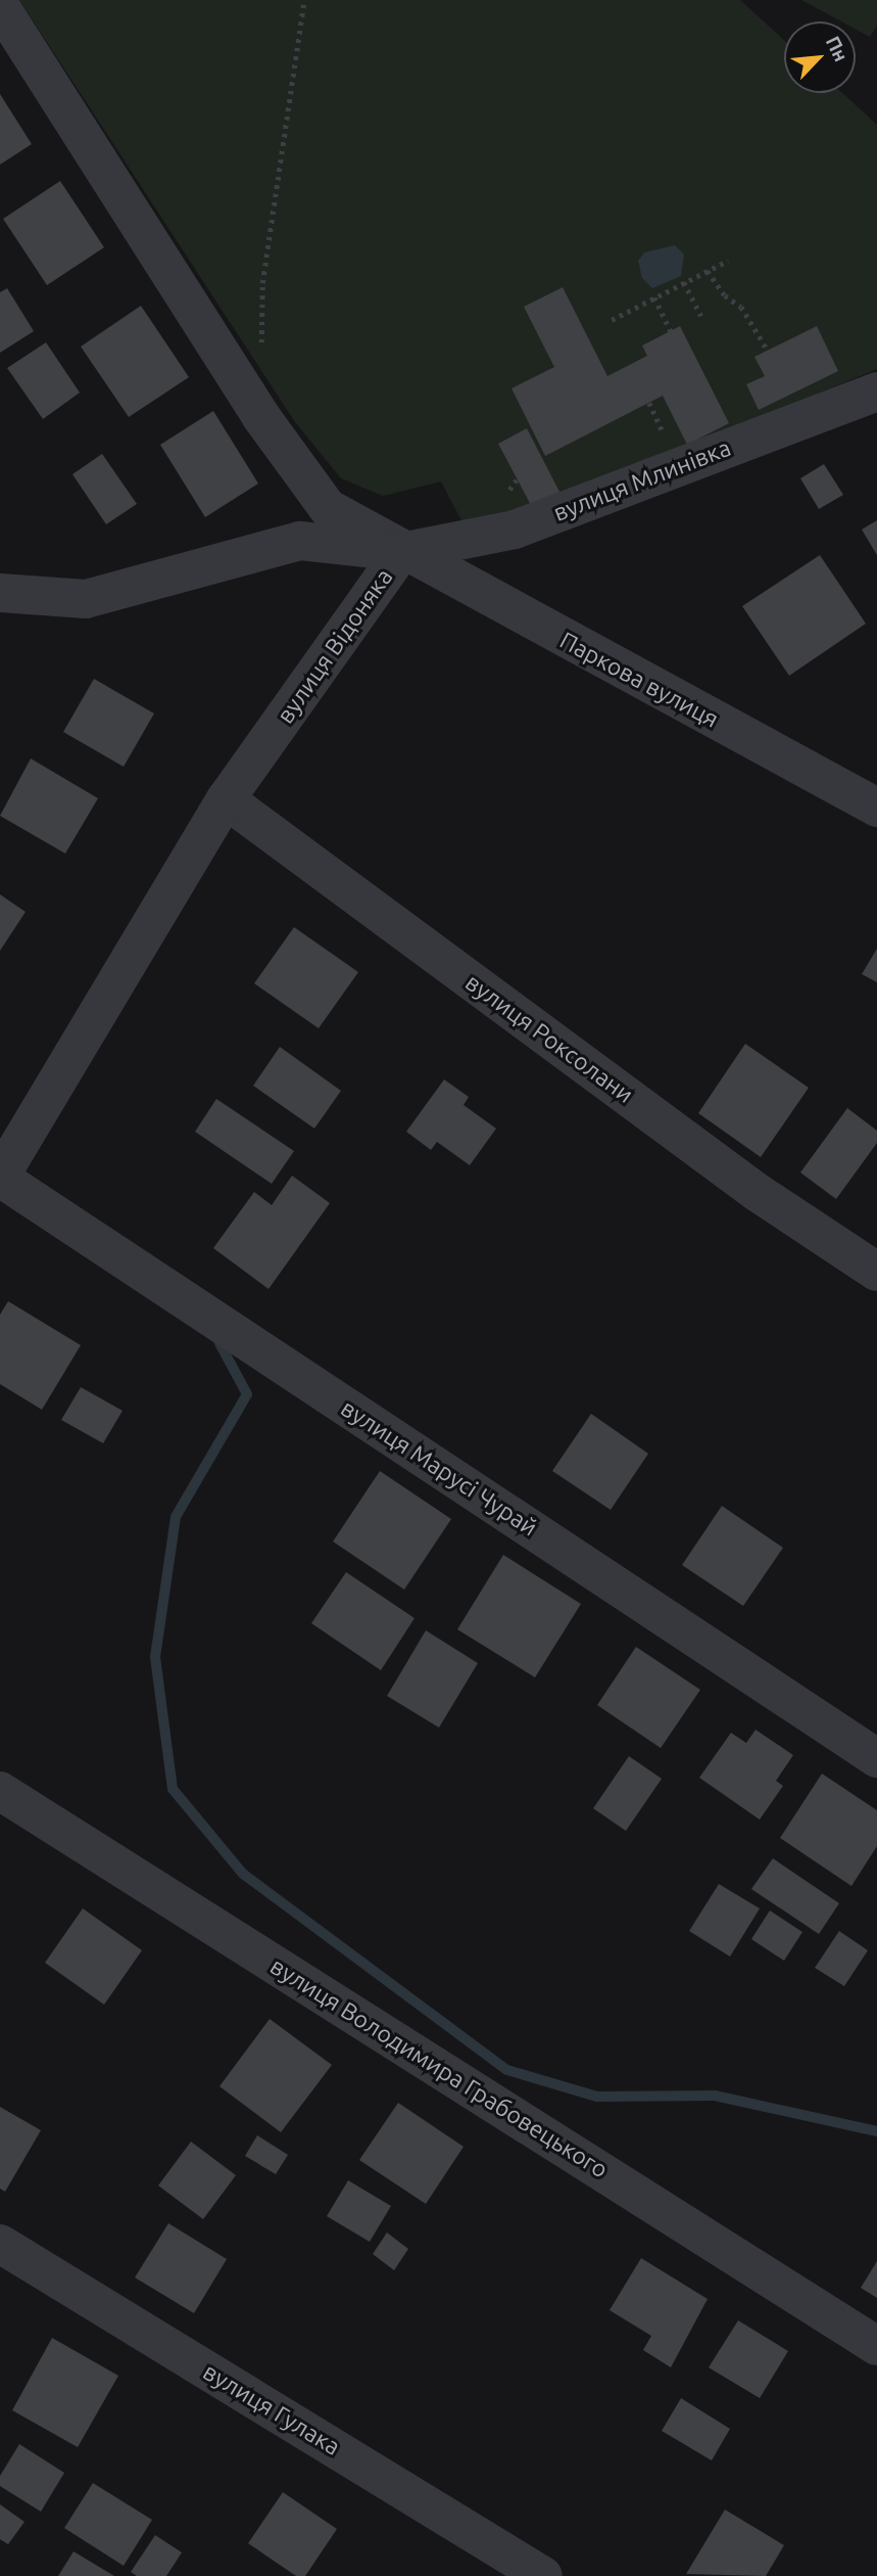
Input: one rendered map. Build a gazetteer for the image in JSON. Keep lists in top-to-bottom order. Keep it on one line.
{"streets":{"street":["вулиця Млинівка","вулиця Відоняка","Паркова вулиця","вулиця Роксолани","вулиця Марусі Чурай","вулиця Володимира Грабовецького","вулиця Гулака"]},"crossings":[["вулиця Млинівка","вулиця Відоняка"],["вулиця Млинівка","Паркова вулиця"],["вулиця Відоняка","Паркова вулиця"],["вулиця Відоняка","вулиця Роксолани"],["вулиця Відоняка","вулиця Марусі Чурай"]],"north":"top right"}
